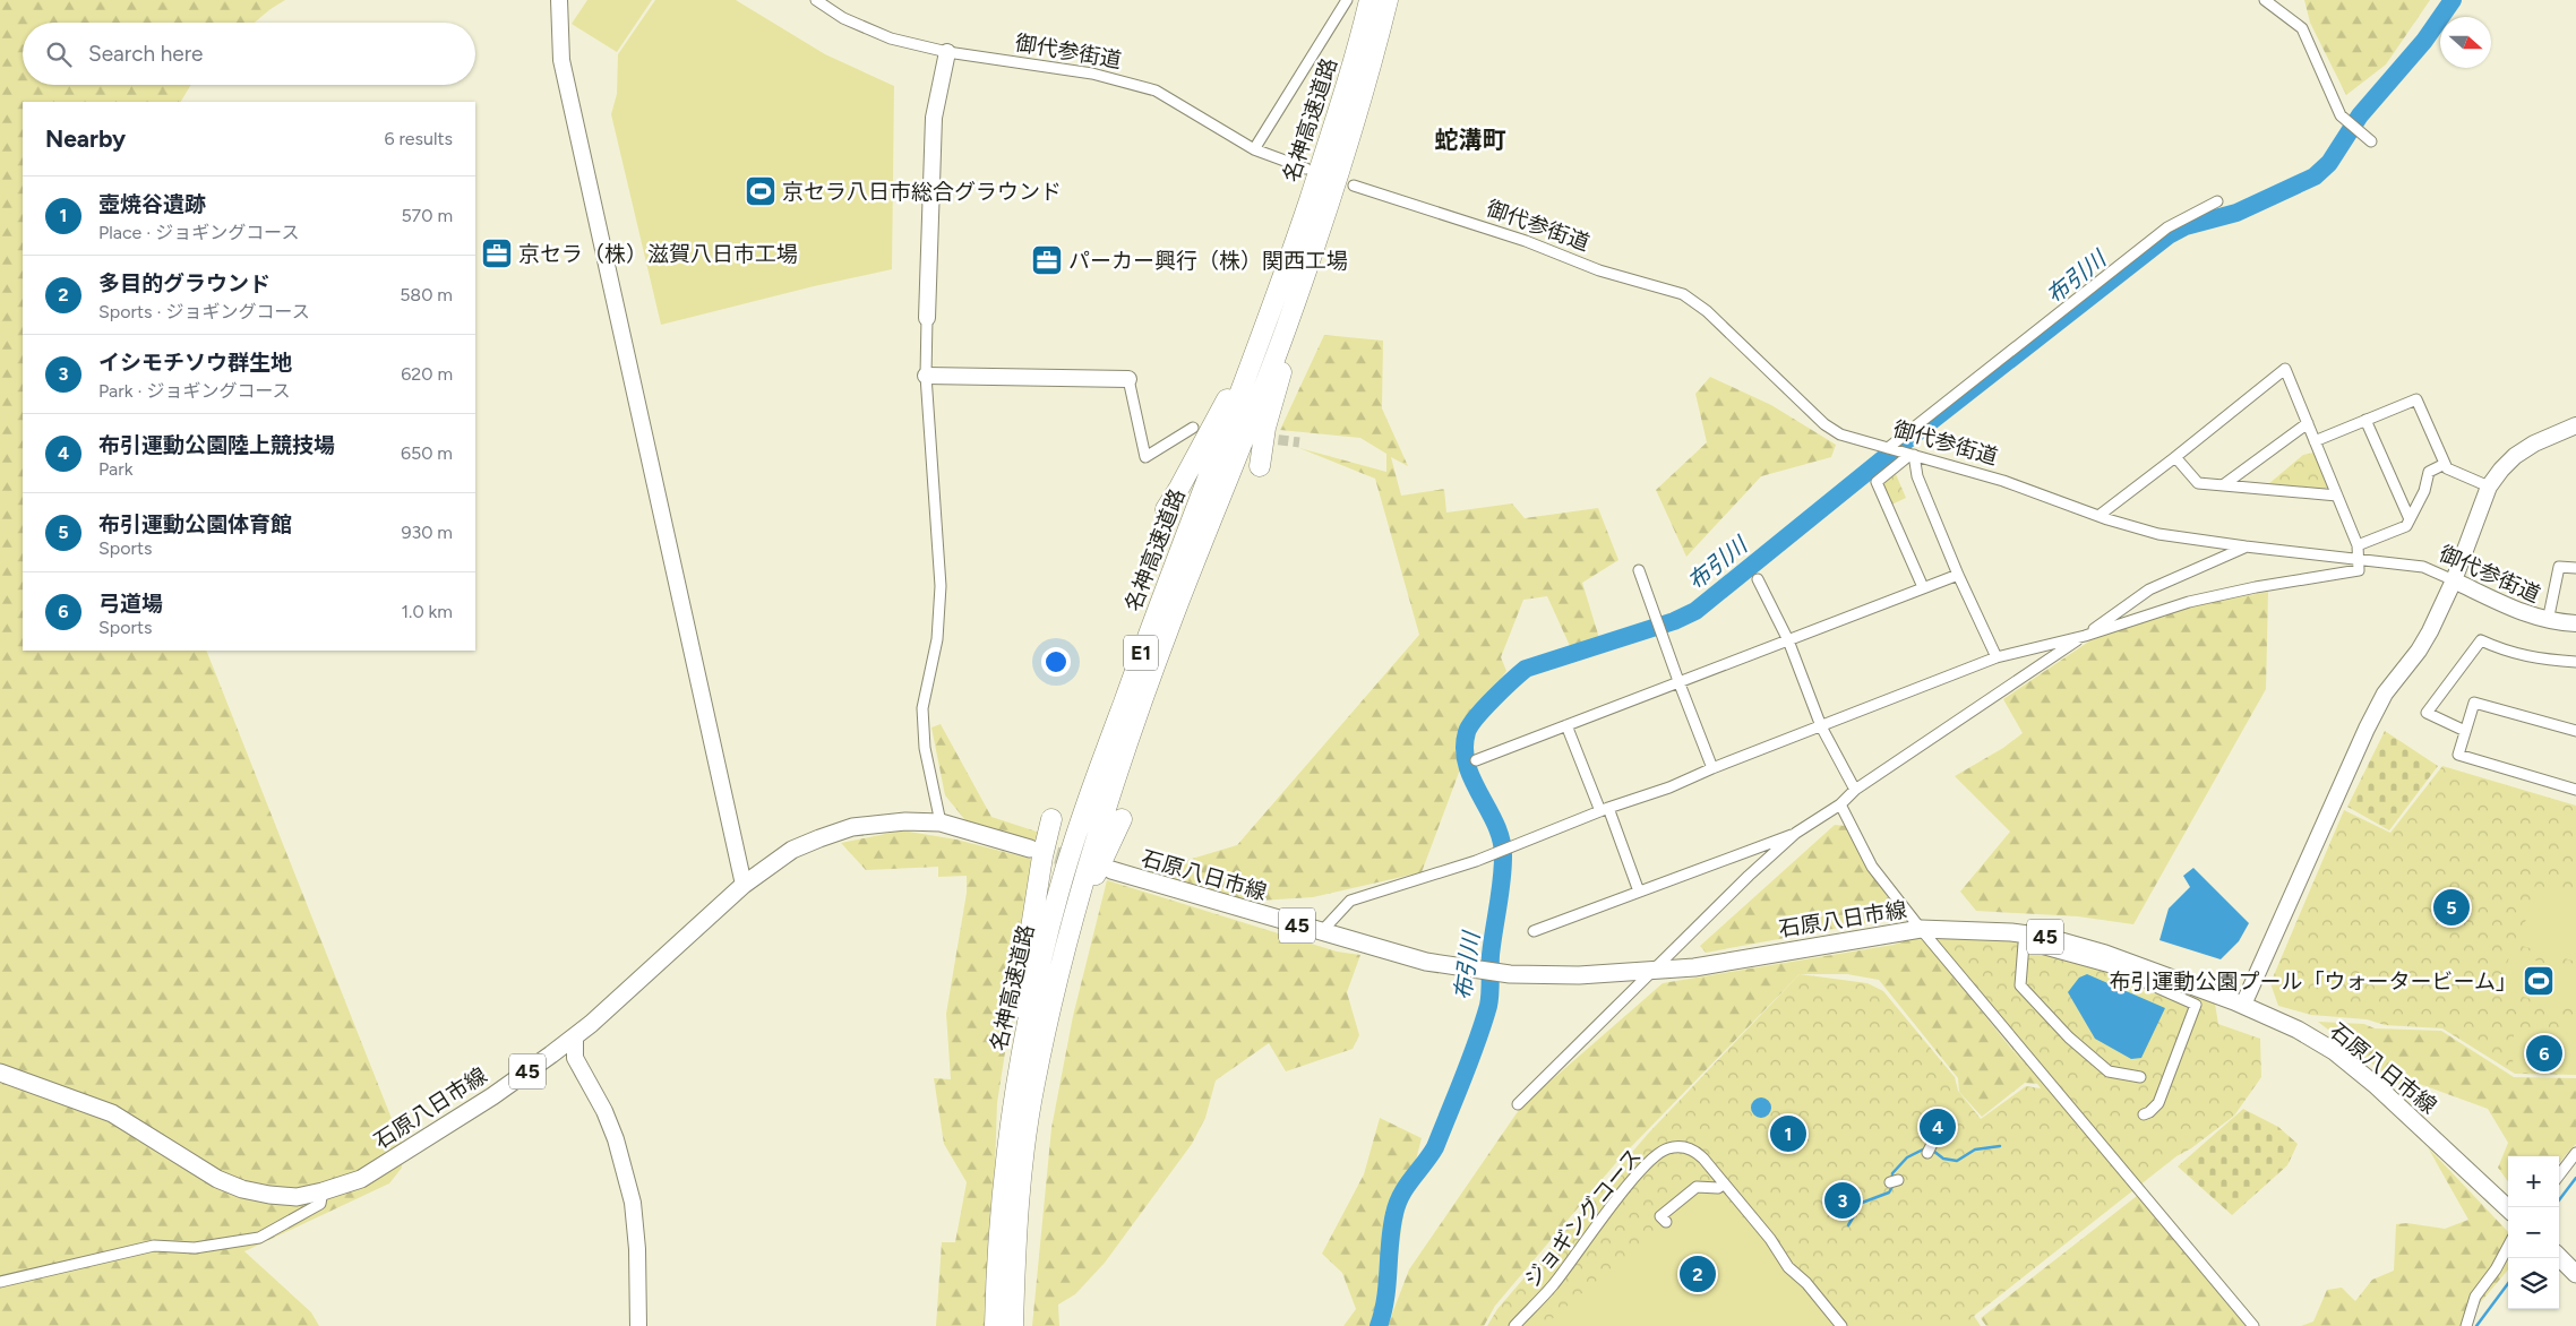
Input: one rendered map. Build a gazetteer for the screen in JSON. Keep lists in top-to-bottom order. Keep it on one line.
{"streets":{"highway":["名神高速道路","E1"],"main road":["石原八日市線","45"],"street":["御代参街道","ジョギングコース"]},"districts":["蛇溝町"],"water":["布引川"],"places":{"sports":["京セラ八日市総合グラウンド","布引運動公園プール「ウォータービーム」"],"office":["京セラ（株）滋賀八日市工場","パーカー興行（株）関西工場"]},"north":"right","page":{"search":"Search here","heading":["Nearby","6 results"],"list":[{"mark":"1","name":"壺焼谷遺跡","note":"Place · ジョギングコース","value":"570 m"},{"mark":"2","name":"多目的グラウンド","note":"Sports · ジョギングコース","value":"580 m"},{"mark":"3","name":"イシモチソウ群生地","note":"Park · ジョギングコース","value":"620 m"},{"mark":"4","name":"布引運動公園陸上競技場","note":"Park","value":"650 m"},{"mark":"5","name":"布引運動公園体育館","note":"Sports","value":"930 m"},{"mark":"6","name":"弓道場","note":"Sports","value":"1.0 km"}],"pins":["5","6","4","1","3","2"],"map_buttons":["+","−"]}}
